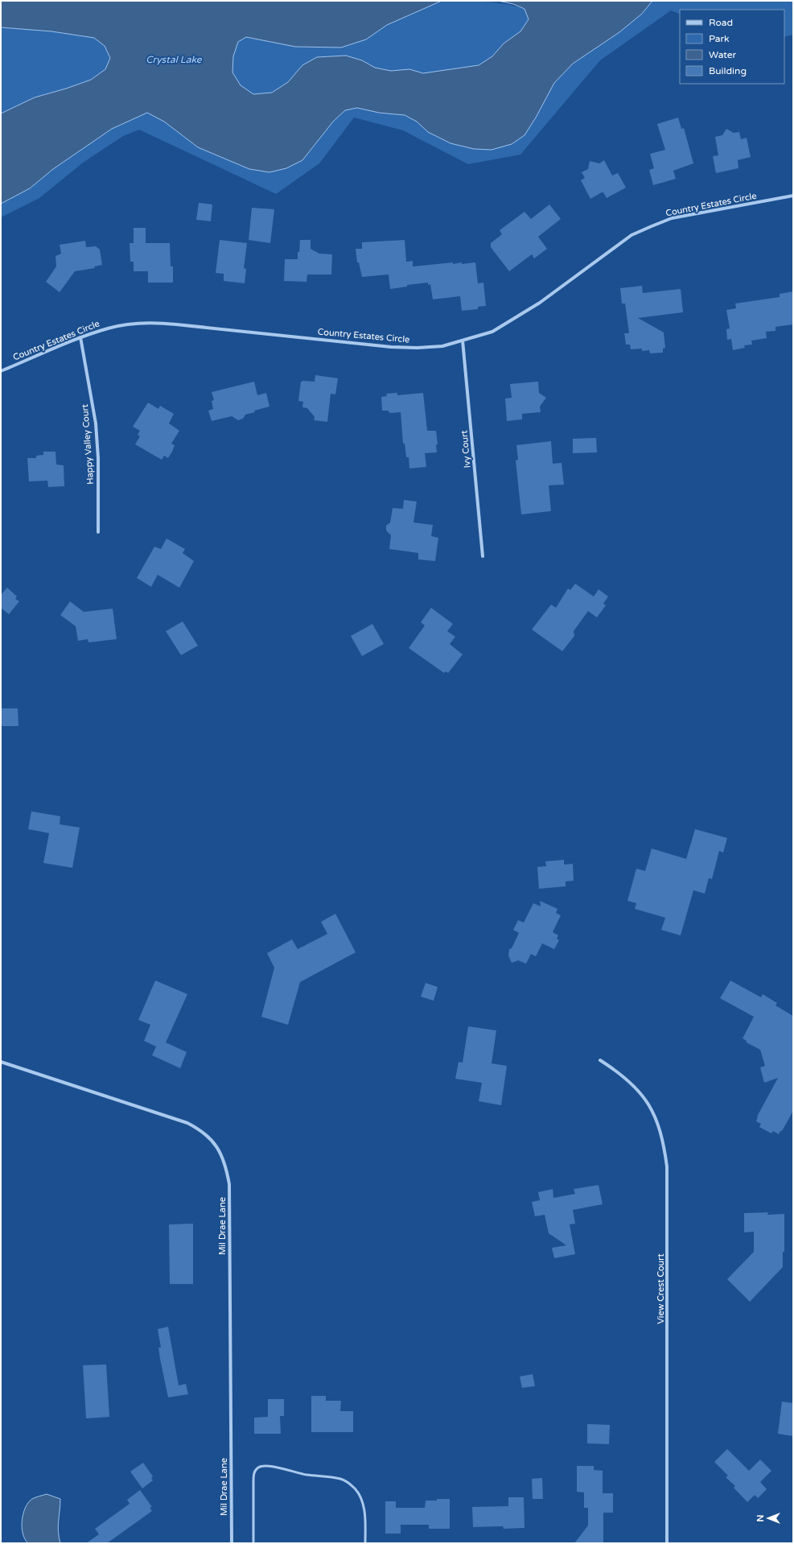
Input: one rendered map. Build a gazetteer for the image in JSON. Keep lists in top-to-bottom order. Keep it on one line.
{"streets":{"street":["Country Estates Circle","Happy Valley Court","Ivy Court","Mil Drae Lane","View Crest Court"]},"crossings":[["Country Estates Circle","Happy Valley Court"],["Country Estates Circle","Ivy Court"]],"water":["Crystal Lake"],"legend":["Road","Park","Water","Building"],"north":"left"}
